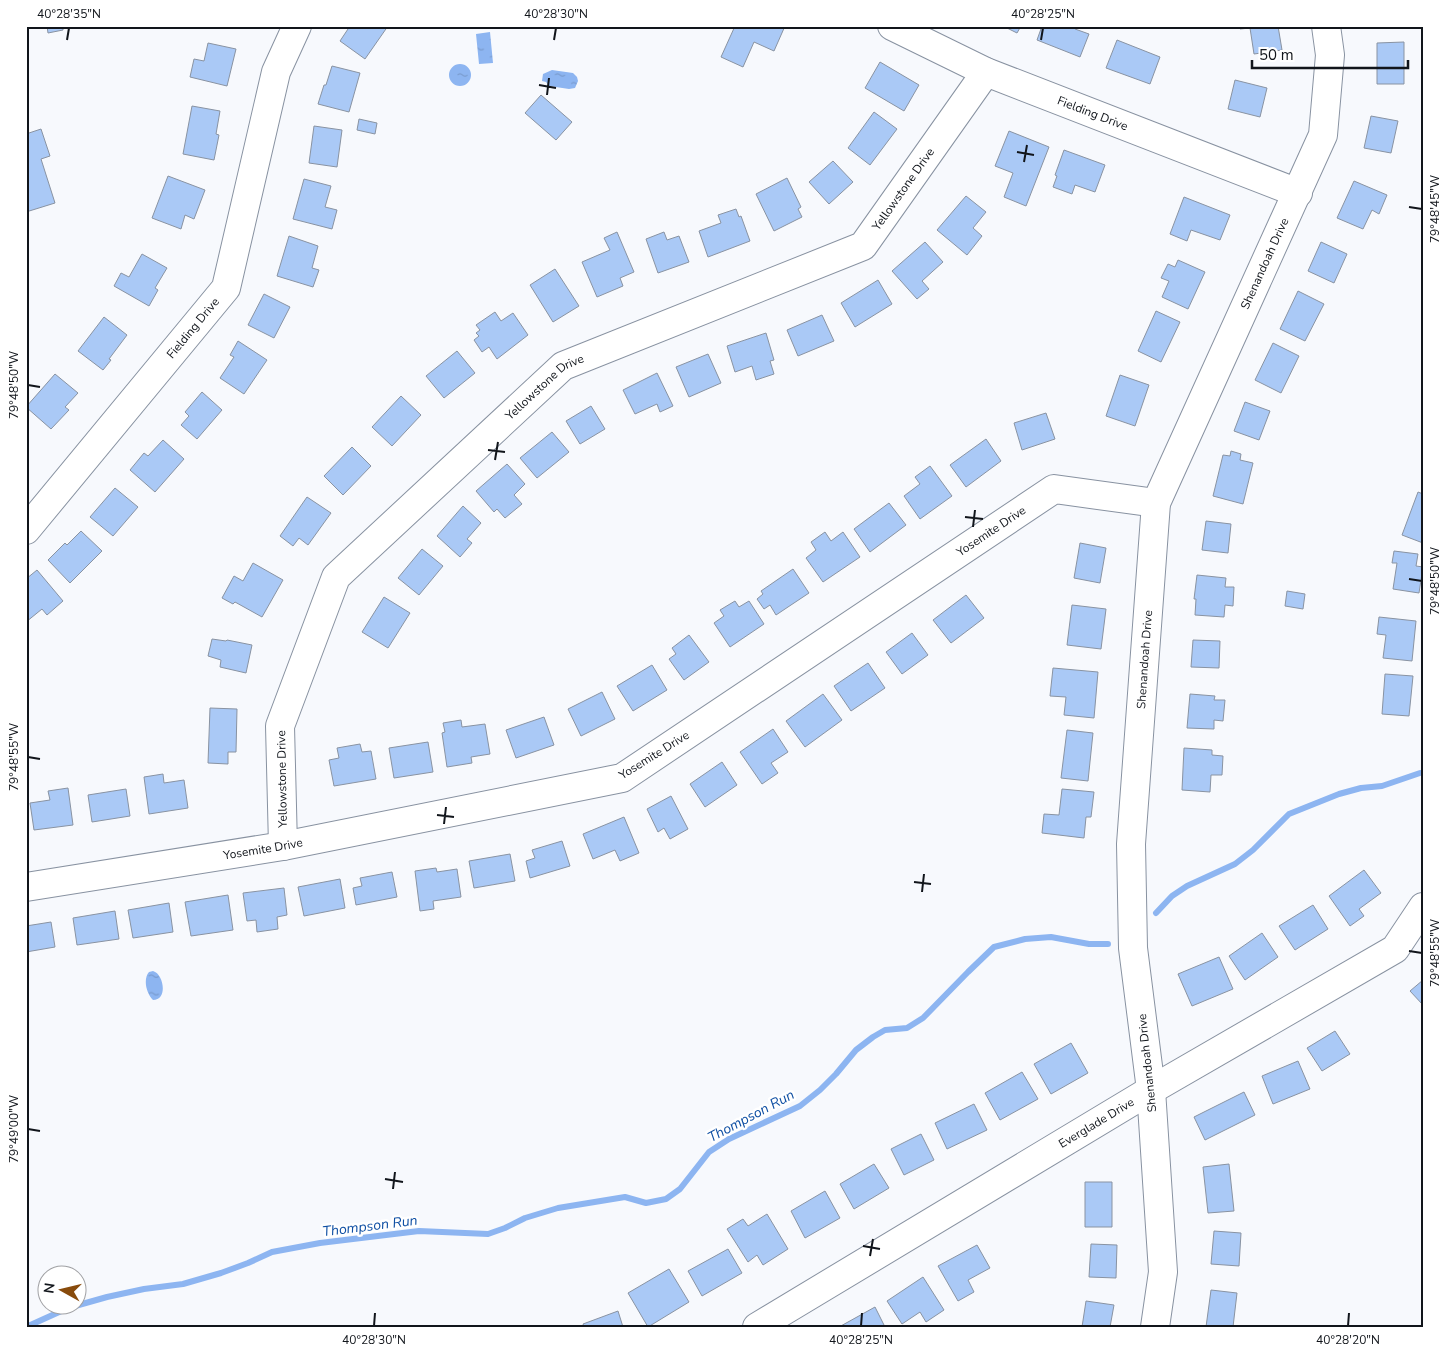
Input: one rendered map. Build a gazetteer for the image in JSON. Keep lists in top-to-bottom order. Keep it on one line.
{"streets":{"street":["Fielding Drive","Yellowstone Drive","Shenandoah Drive","Yosemite Drive","Everglade Drive"]},"crossings":[["Fielding Drive","Yellowstone Drive"],["Fielding Drive","Shenandoah Drive"],["Yellowstone Drive","Yosemite Drive"],["Shenandoah Drive","Yosemite Drive"],["Shenandoah Drive","Everglade Drive"]],"water":["Thompson Run"],"scale_bar":"50 m","north":"left","coordinates":["40°28'35\"N","40°28'30\"N","40°28'25\"N","79°48'45\"W","79°48'50\"W","79°48'55\"W","79°49'00\"W","40°28'20\"N"]}
